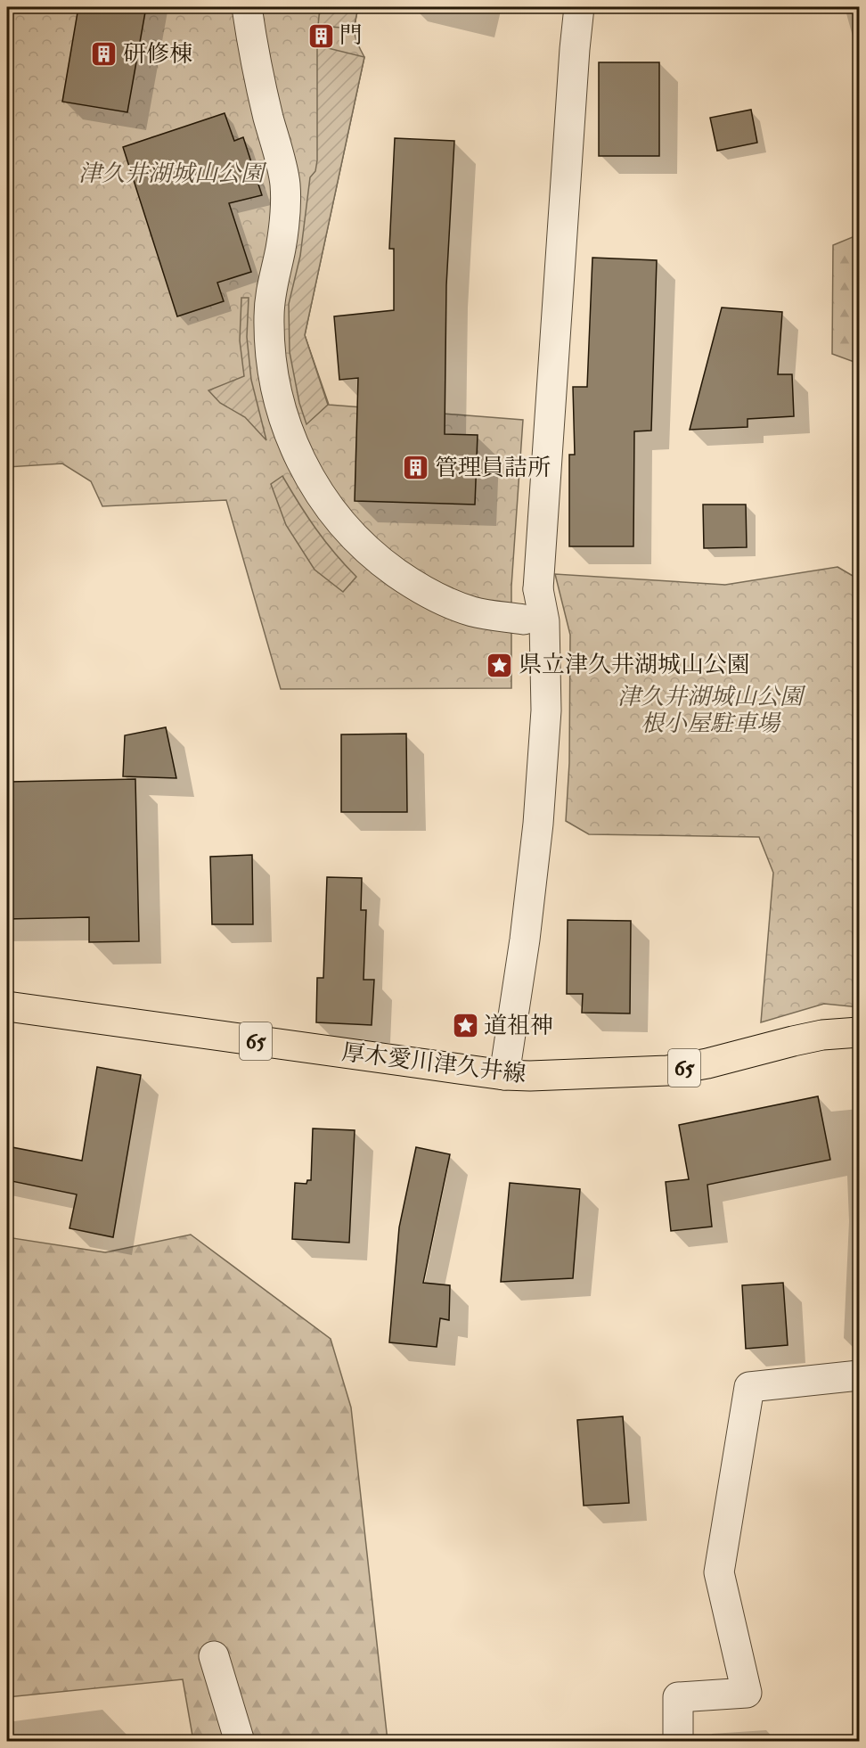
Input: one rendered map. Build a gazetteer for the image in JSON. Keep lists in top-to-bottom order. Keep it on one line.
{"streets":{"main road":["65","厚木愛川津久井線"]},"parks":["津久井湖城山公園","津久井湖城山公園 根小屋駐車場"],"places":{"building":["門","研修棟","管理員詰所"],"place":["県立津久井湖城山公園","道祖神"]}}
